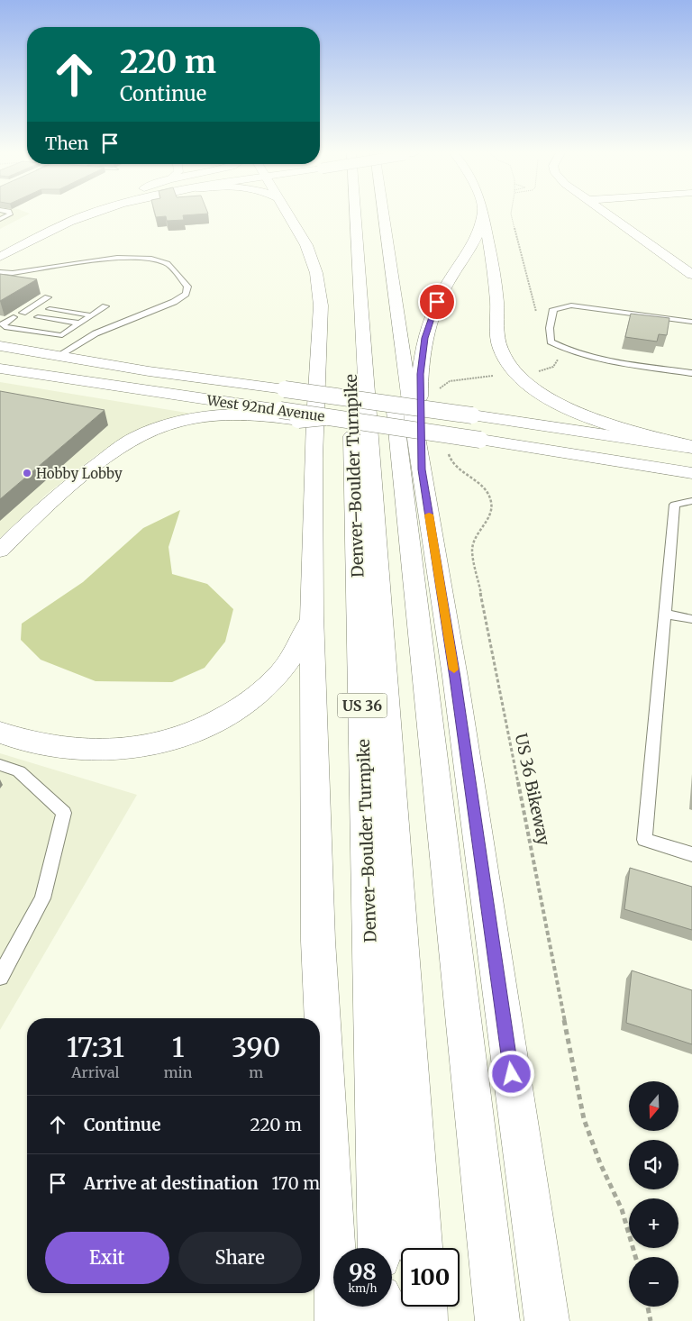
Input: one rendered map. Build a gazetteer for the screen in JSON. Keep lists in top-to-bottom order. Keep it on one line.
{"streets":{"main road":["West 92nd Avenue","Denver–Boulder Turnpike","US 36"],"path":["US 36 Bikeway"]},"places":["Hobby Lobby"],"north":"bottom","page":{"turn":["220 m","Continue"],"then":"Then","eta":["17:31","Arrival","1","min","390","m"],"map_buttons":["+","−"],"list":[{"name":"Continue","value":"220 m"},{"name":"Arrive at destination","value":"170 m"}],"buttons":["Exit","Share"],"speed":"98 km/h","limit":"100"}}
